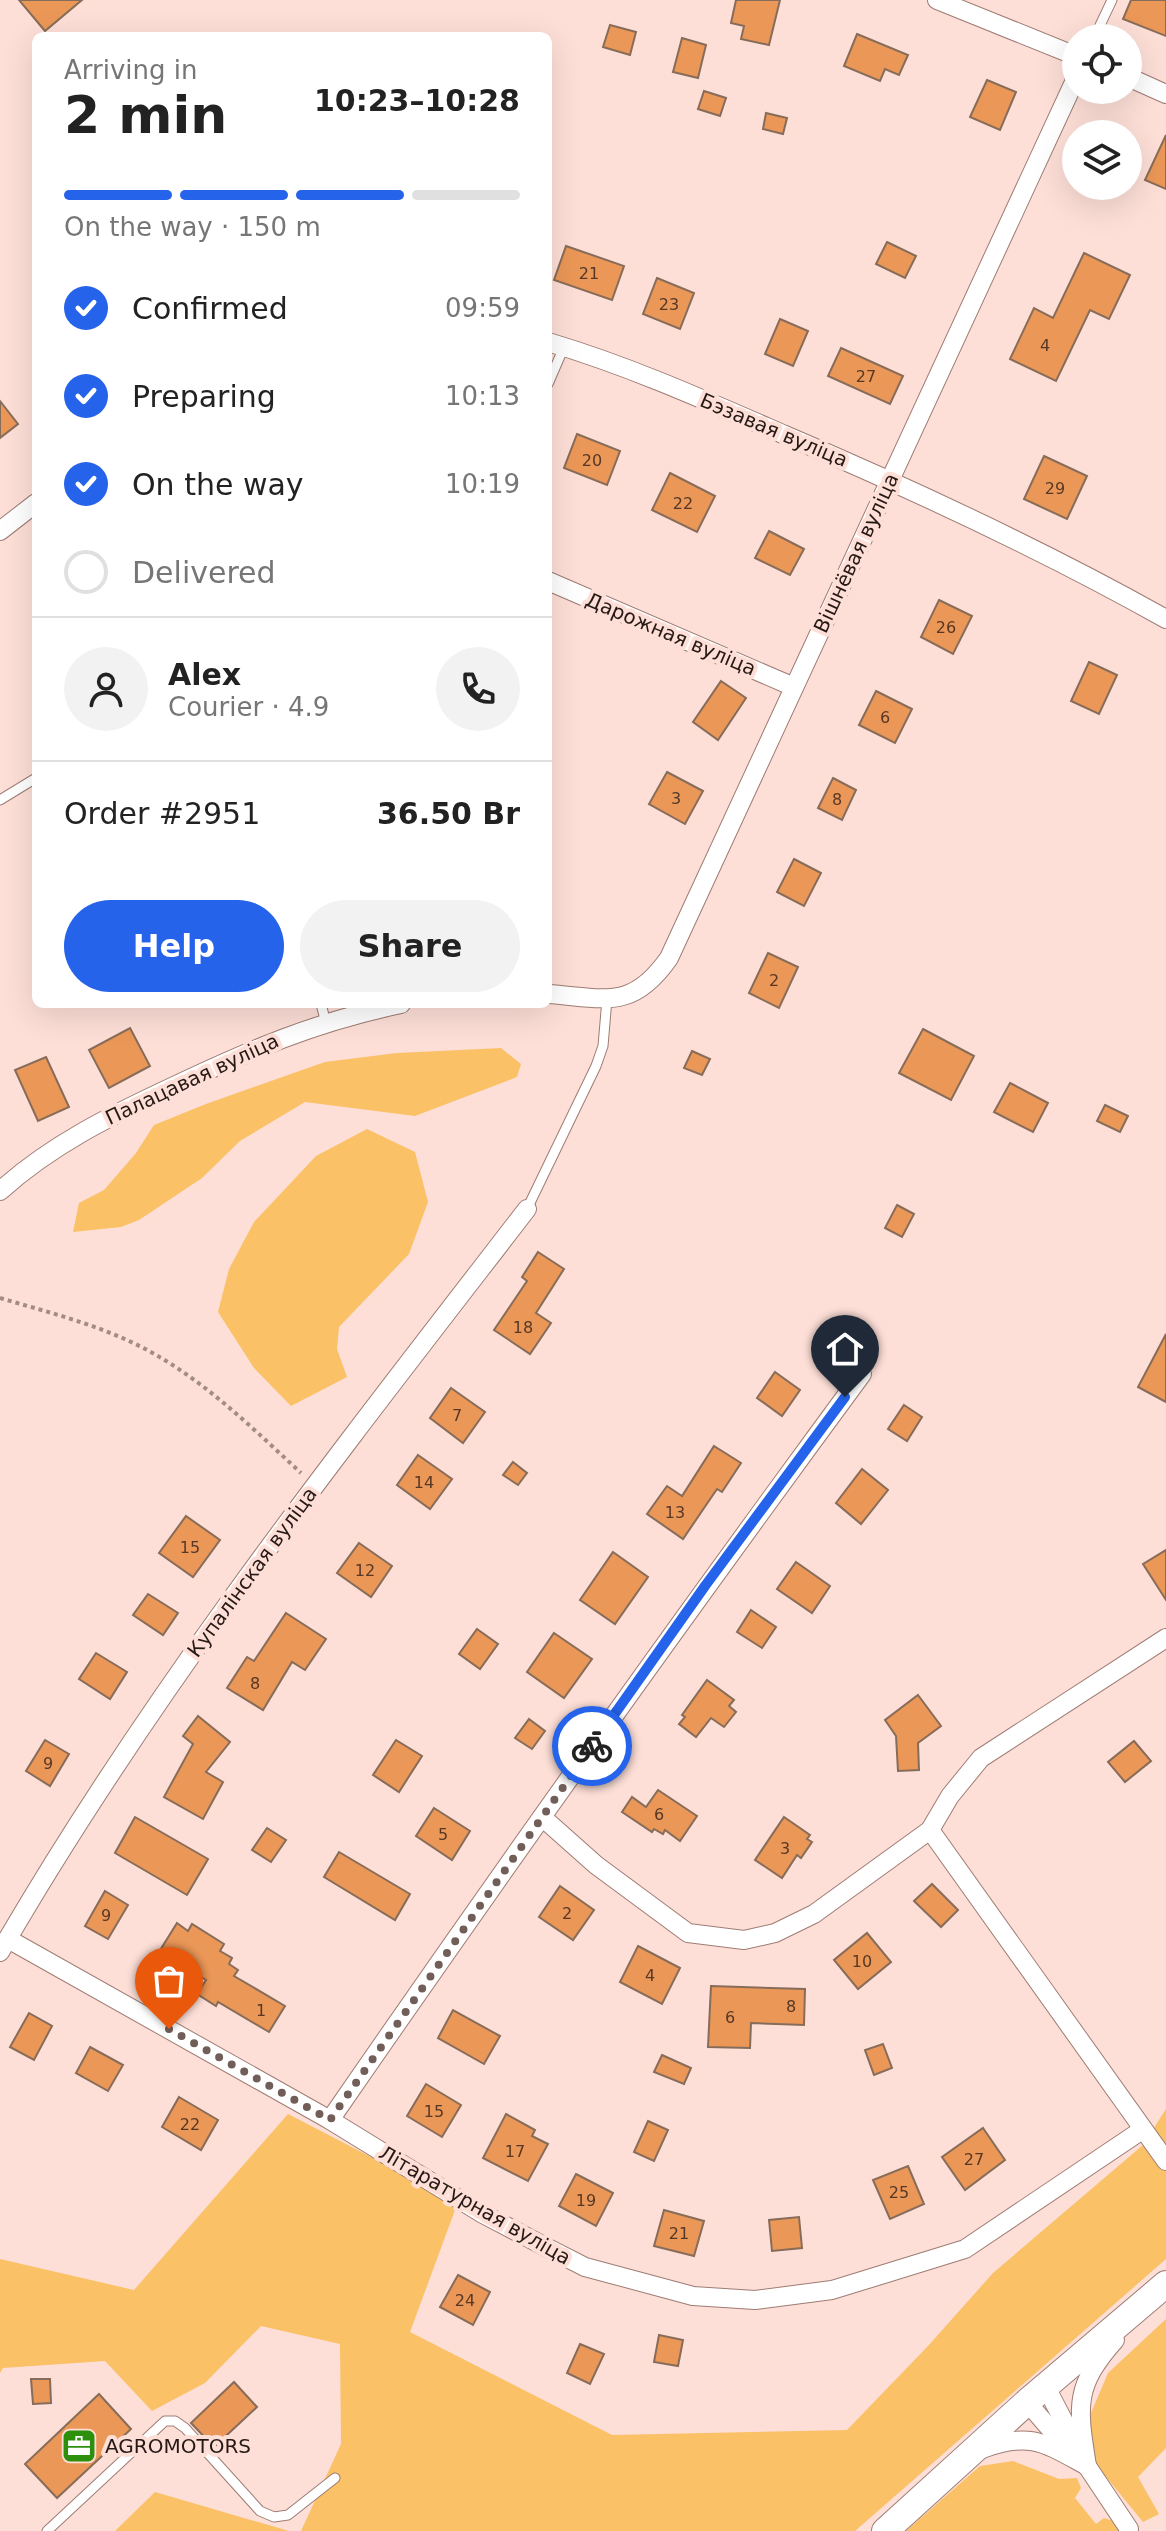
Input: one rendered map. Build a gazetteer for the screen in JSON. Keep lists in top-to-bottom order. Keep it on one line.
{"streets":{"street":["Бэзавая вуліца","Вішнёвая вуліца","Дарожная вуліца","Палацавая вуліца","Купалінская вуліца","Літаратурная вуліца"]},"crossings":[["Бэзавая вуліца","Вішнёвая вуліца"],["Вішнёвая вуліца","Дарожная вуліца"],["Купалінская вуліца","Літаратурная вуліца"]],"places":{"office":["AGROMOTORS"]},"house_numbers":["21","23","4","27","20","29","22","26","6","3","8","2","18","7","14","13","15","12","8","9","6","5","3","2","9","10","4","8","1","6","15","22","17","27","25","19","21","24"],"page":{"heading":["2 min","Arriving in","10:23–10:28"],"panel":["Alex","Courier · 4.9","Order #2951","36.50 Br"],"bar":"On the way · 150 m","list":[["Confirmed","09:59"],["Preparing","10:13"],["On the way","10:19"],"Delivered"],"buttons":["Help","Share"]}}
